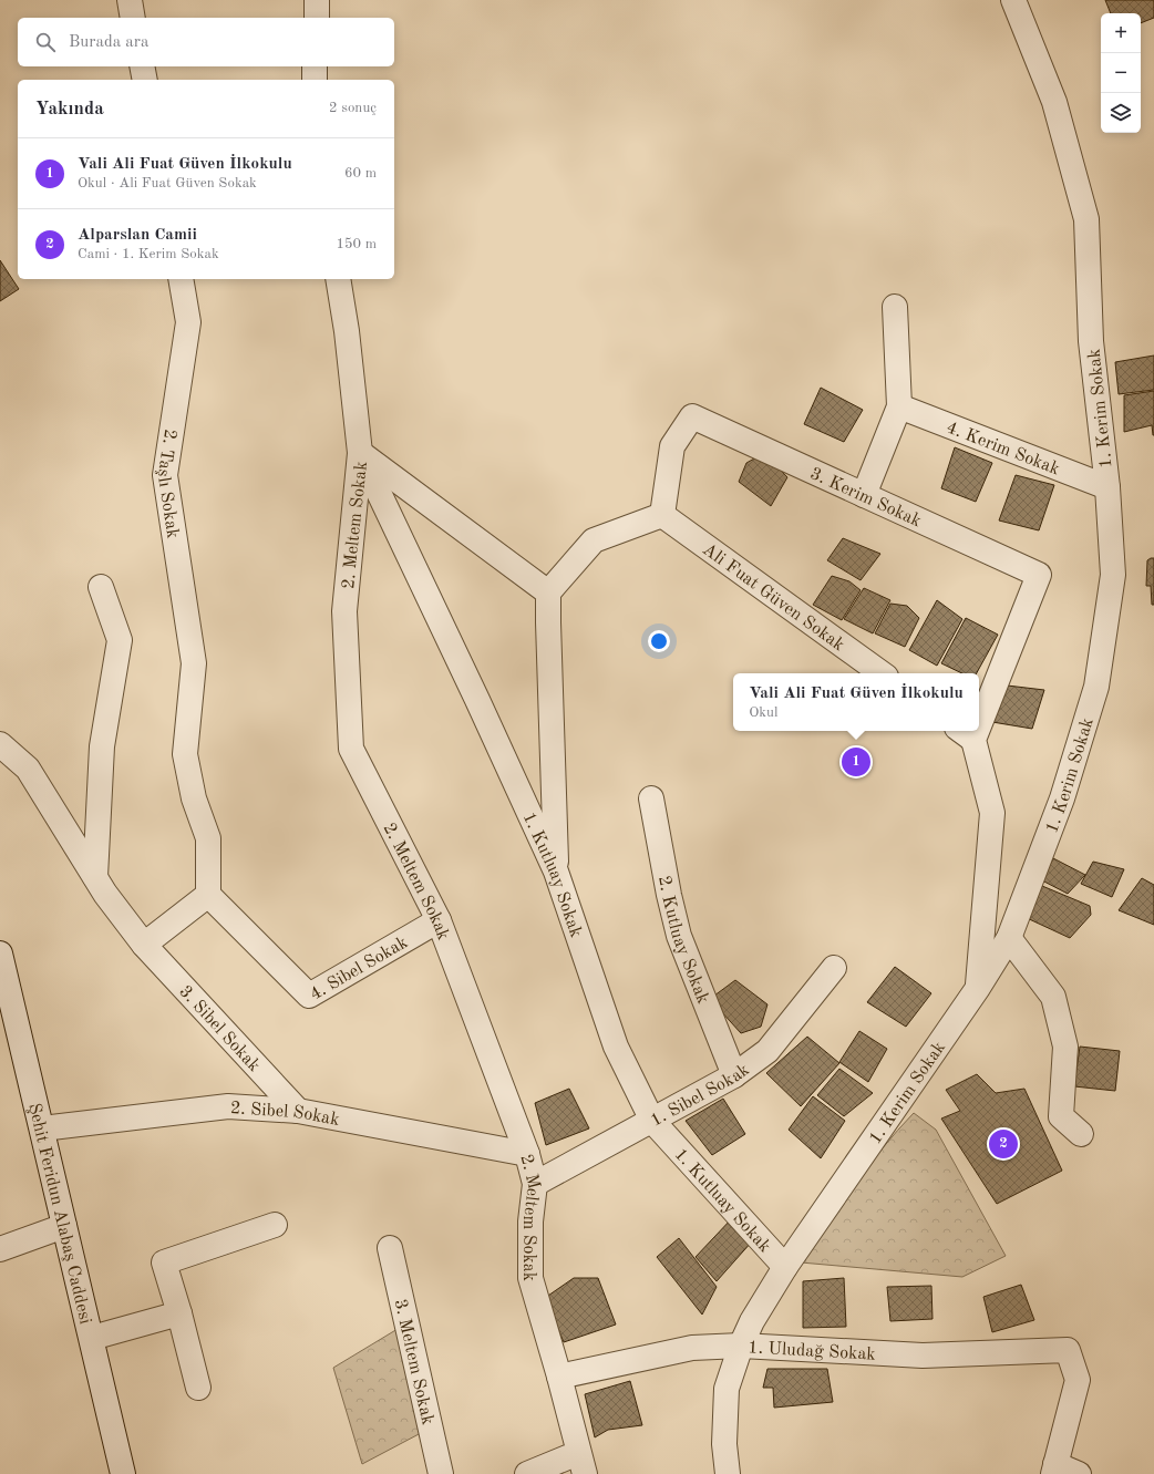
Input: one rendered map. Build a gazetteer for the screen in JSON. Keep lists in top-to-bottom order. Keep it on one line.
{"streets":{"street":["1. Kerim Sokak","4. Kerim Sokak","2. Taşlı Sokak","3. Kerim Sokak","2. Meltem Sokak","Ali Fuat Güven Sokak","1. Kutluay Sokak","2. Kutluay Sokak","4. Sibel Sokak","3. Sibel Sokak","1. Sibel Sokak","2. Sibel Sokak","Şehit Feridun Alabaş Caddesi","1. Uludağ Sokak","3. Meltem Sokak"]},"crossings":[["1. Kerim Sokak","4. Kerim Sokak"],["1. Kerim Sokak","1. Kutluay Sokak"],["1. Kerim Sokak","1. Uludağ Sokak"],["2. Taşlı Sokak","4. Sibel Sokak"],["3. Kerim Sokak","Ali Fuat Güven Sokak"],["2. Meltem Sokak","1. Kutluay Sokak"],["2. Meltem Sokak","4. Sibel Sokak"],["2. Meltem Sokak","1. Sibel Sokak"],["2. Meltem Sokak","2. Sibel Sokak"],["2. Meltem Sokak","1. Uludağ Sokak"],["1. Kutluay Sokak","1. Sibel Sokak"],["2. Kutluay Sokak","1. Sibel Sokak"],["3. Sibel Sokak","2. Sibel Sokak"],["2. Sibel Sokak","Şehit Feridun Alabaş Caddesi"]],"page":{"map_buttons":["+","−"],"search":"Burada ara","heading":["Yakında","2 sonuç"],"list":[{"mark":"1","name":"Vali Ali Fuat Güven İlkokulu","note":"Okul · Ali Fuat Güven Sokak","value":"60 m"},{"mark":"2","name":"Alparslan Camii","note":"Cami · 1. Kerim Sokak","value":"150 m"}],"popup":["Vali Ali Fuat Güven İlkokulu","Okul"],"pins":["1","2"]}}
